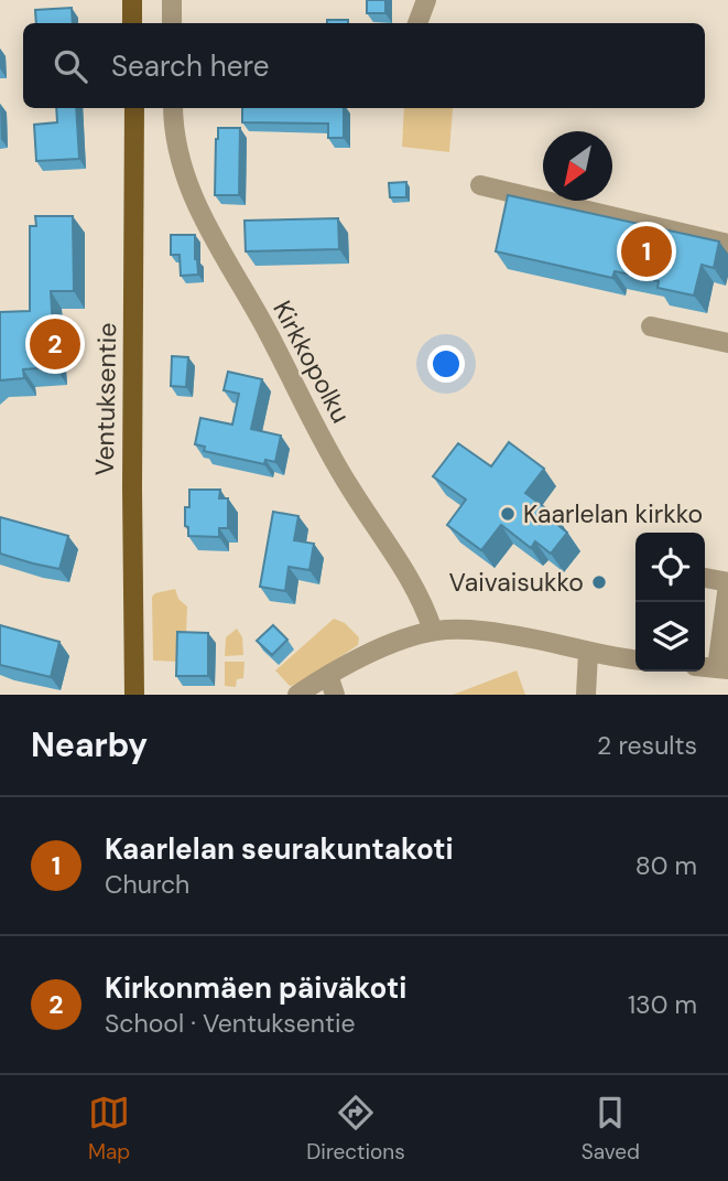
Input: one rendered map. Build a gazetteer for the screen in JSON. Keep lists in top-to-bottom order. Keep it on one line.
{"streets":{"main road":["Ventuksentie"],"street":["Kirkkopolku"]},"places":["Kaarlelan kirkko","Vaivaisukko"],"north":"bottom left","page":{"search":"Search here","pins":["1","2"],"heading":["Nearby","2 results"],"list":[{"mark":"1","name":"Kaarlelan seurakuntakoti","note":"Church","value":"80 m"},{"mark":"2","name":"Kirkonmäen päiväkoti","note":"School · Ventuksentie","value":"130 m"}],"nav":["Map","Directions","Saved"]}}
